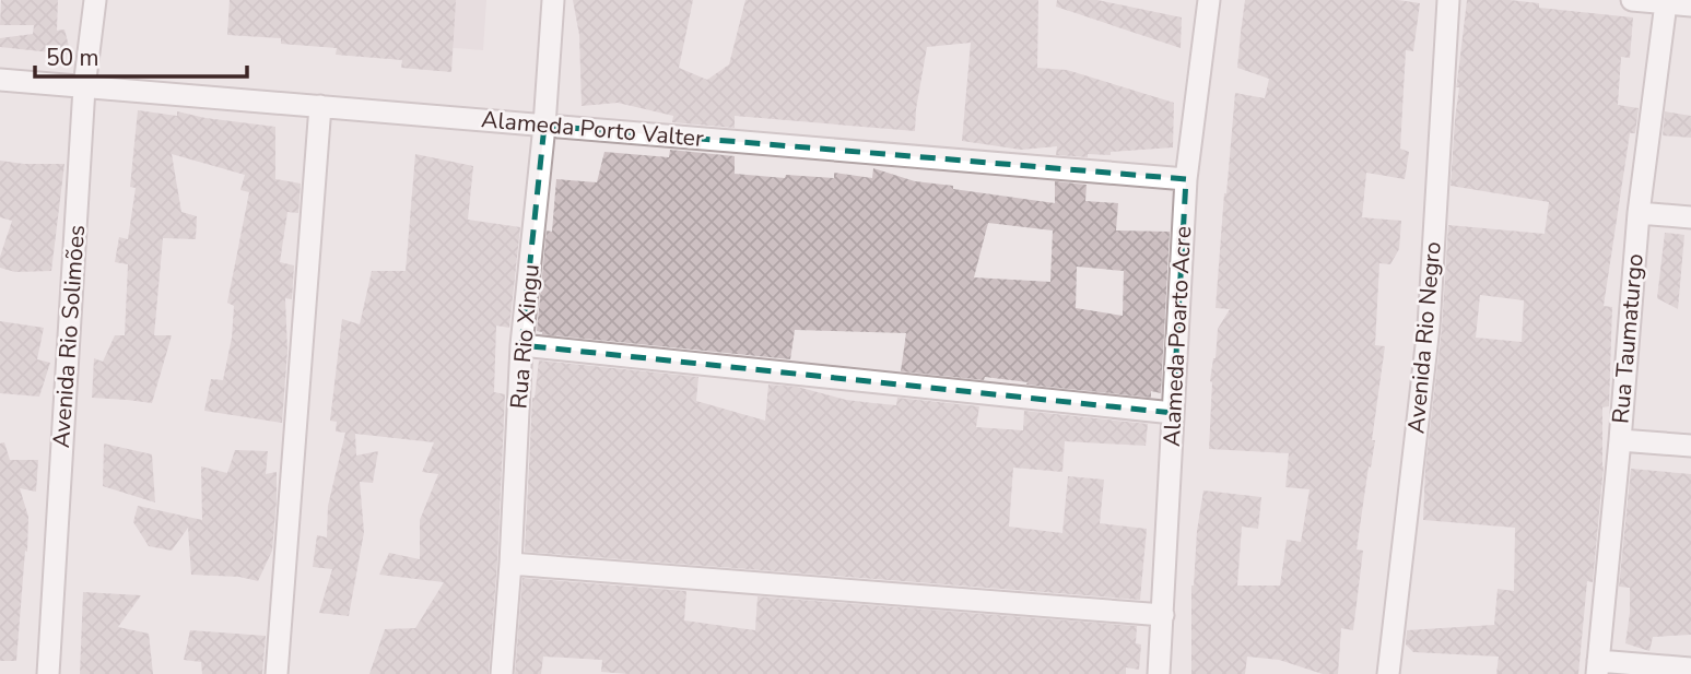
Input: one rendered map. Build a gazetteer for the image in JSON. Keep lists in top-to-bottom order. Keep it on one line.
{"streets":{"street":["Alameda Porto Valter","Avenida Rio Solimões","Rua Rio Xingu","Alameda Poarto Acre","Avenida Rio Negro","Rua Taumaturgo"]},"crossings":[["Alameda Porto Valter","Avenida Rio Solimões"],["Alameda Porto Valter","Rua Rio Xingu"],["Alameda Porto Valter","Alameda Poarto Acre"]],"scale_bar":"50 m"}
